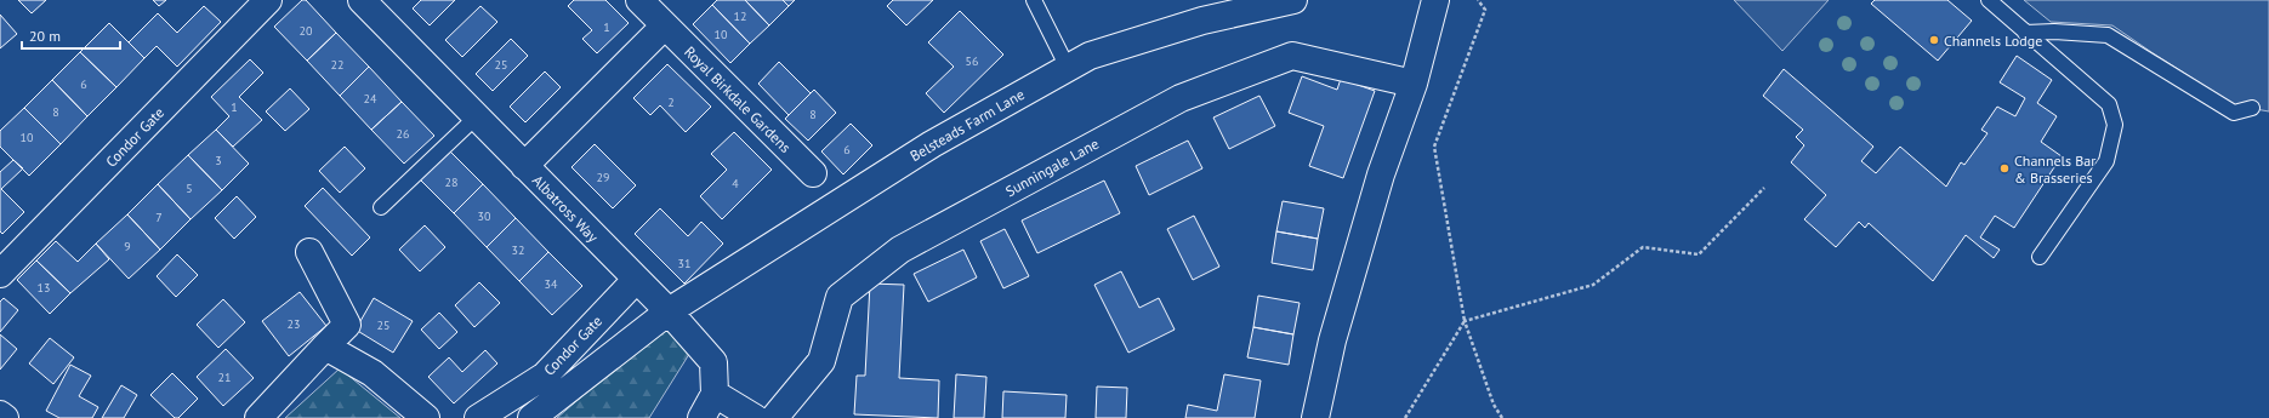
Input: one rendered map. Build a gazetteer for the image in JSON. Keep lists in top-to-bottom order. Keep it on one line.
{"streets":{"street":["Royal Birkdale Gardens","Belsteads Farm Lane","Condor Gate","Sunningale Lane","Albatross Way"]},"crossings":[["Belsteads Farm Lane","Condor Gate"],["Belsteads Farm Lane","Albatross Way"],["Condor Gate","Albatross Way"]],"places":["Channels Lodge","Channels Bar & Brasseries"],"house_numbers":["12","1","20","10","56","22","25","6","24","2","1","8","8","26","10","6","3","29","28","4","5","30","7","9","32","31","34","13","23","25","21"],"scale_bar":"20 m"}
